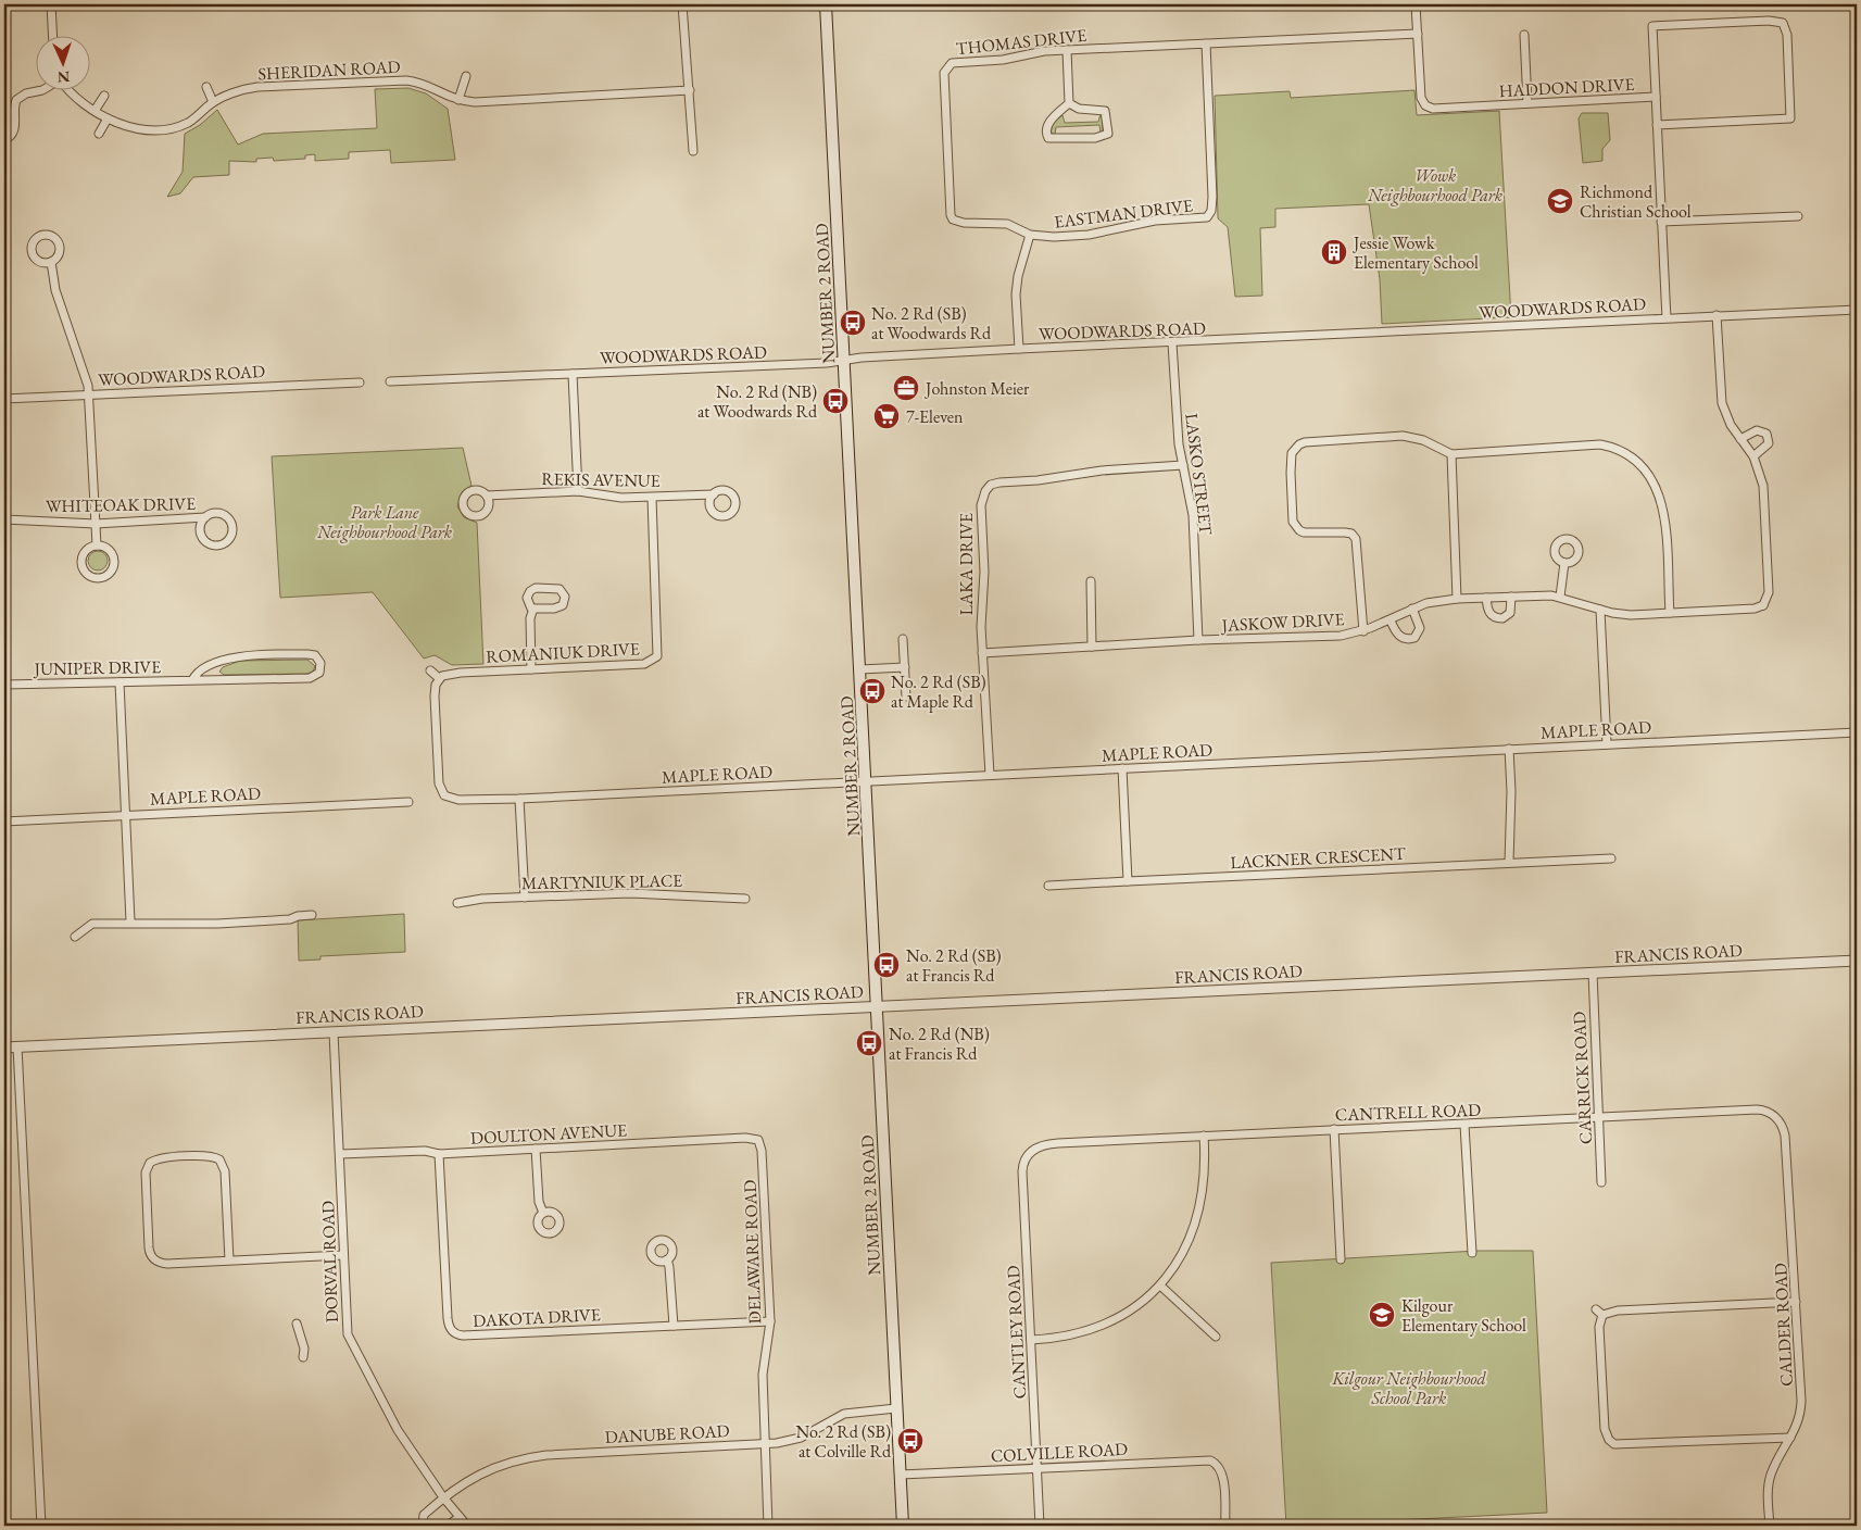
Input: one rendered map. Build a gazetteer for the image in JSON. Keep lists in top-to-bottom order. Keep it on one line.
{"streets":{"main road":["NUMBER 2 ROAD"],"street":["THOMAS DRIVE","SHERIDAN ROAD","HADDON DRIVE","EASTMAN DRIVE","WOODWARDS ROAD","LASKO STREET","REKIS AVENUE","WHITEOAK DRIVE","LAKA DRIVE","JASKOW DRIVE","ROMANIUK DRIVE","JUNIPER DRIVE","MAPLE ROAD","LACKNER CRESCENT","MARTYNIUK PLACE","FRANCIS ROAD","CARRICK ROAD","CANTRELL ROAD","DOULTON AVENUE","DELAWARE ROAD","DORVAL ROAD","DAKOTA DRIVE","CALDER ROAD","CANTLEY ROAD","DANUBE ROAD","COLVILLE ROAD"]},"crossings":[["THOMAS DRIVE","HADDON DRIVE"],["THOMAS DRIVE","EASTMAN DRIVE"],["HADDON DRIVE","WOODWARDS ROAD"],["NUMBER 2 ROAD","WOODWARDS ROAD"],["NUMBER 2 ROAD","MAPLE ROAD"],["NUMBER 2 ROAD","FRANCIS ROAD"],["NUMBER 2 ROAD","DANUBE ROAD"],["NUMBER 2 ROAD","COLVILLE ROAD"],["WOODWARDS ROAD","LASKO STREET"],["LASKO STREET","LAKA DRIVE"],["LASKO STREET","JASKOW DRIVE"],["REKIS AVENUE","ROMANIUK DRIVE"],["LAKA DRIVE","JASKOW DRIVE"],["LAKA DRIVE","MAPLE ROAD"],["ROMANIUK DRIVE","MAPLE ROAD"],["FRANCIS ROAD","CARRICK ROAD"],["FRANCIS ROAD","DORVAL ROAD"],["CARRICK ROAD","CANTRELL ROAD"],["CANTRELL ROAD","CALDER ROAD"],["CANTRELL ROAD","CANTLEY ROAD"],["DOULTON AVENUE","DELAWARE ROAD"],["DOULTON AVENUE","DORVAL ROAD"],["DOULTON AVENUE","DAKOTA DRIVE"],["DELAWARE ROAD","DAKOTA DRIVE"],["DELAWARE ROAD","DANUBE ROAD"],["DORVAL ROAD","DANUBE ROAD"],["CANTLEY ROAD","COLVILLE ROAD"]],"parks":["Wowk Neighbourhood Park","Park Lane Neighbourhood Park","Kilgour Neighbourhood School Park"],"places":{"school or university":["Richmond Christian School","Kilgour Elementary School"],"building":["Jessie Wowk Elementary School"],"bus stop":["No. 2 Rd (SB) at Woodwards Rd","No. 2 Rd (NB) at Woodwards Rd","No. 2 Rd (SB) at Maple Rd","No. 2 Rd (SB) at Francis Rd","No. 2 Rd (NB) at Francis Rd","No. 2 Rd (SB) at Colville Rd"],"office":["Johnston Meier"],"supermarket":["7-Eleven"]},"north":"bottom"}
